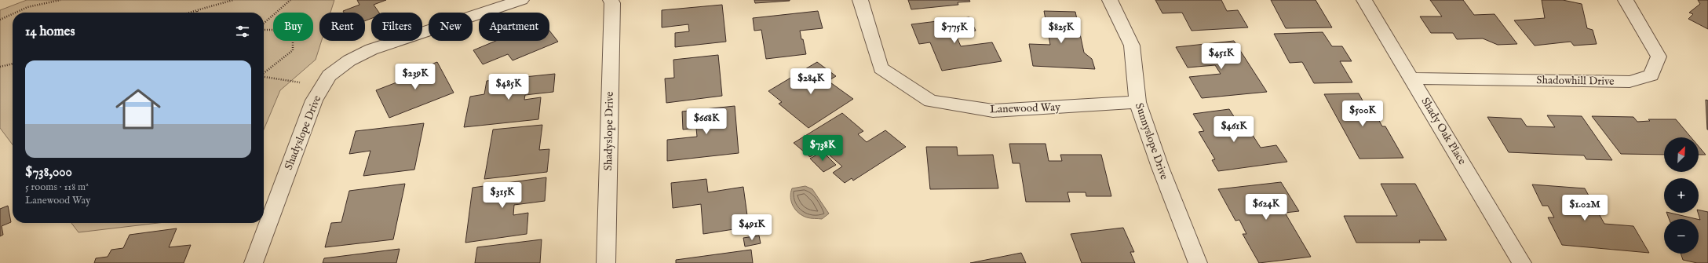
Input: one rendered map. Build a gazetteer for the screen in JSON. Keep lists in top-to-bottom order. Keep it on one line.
{"streets":{"street":["Shadowhill Drive","Lanewood Way","Shadyslope Drive","Shady Oak Place","Sunnyslope Drive"]},"crossings":[["Shadowhill Drive","Shady Oak Place"],["Lanewood Way","Sunnyslope Drive"]],"north":"top right","page":{"chip":["Buy","Rent","Filters","New","Apartment"],"heading":"14 homes","price":["$775K","$825K","$451K","$239K","$284K","$485K","$500K","$668K","$461K","$738K","$315K","$624K","$1.02M","$491K"],"list":[{"name":"$738,000","note":"5 rooms · 118 m² · Lanewood Way"}],"map_buttons":["+","−"]}}
